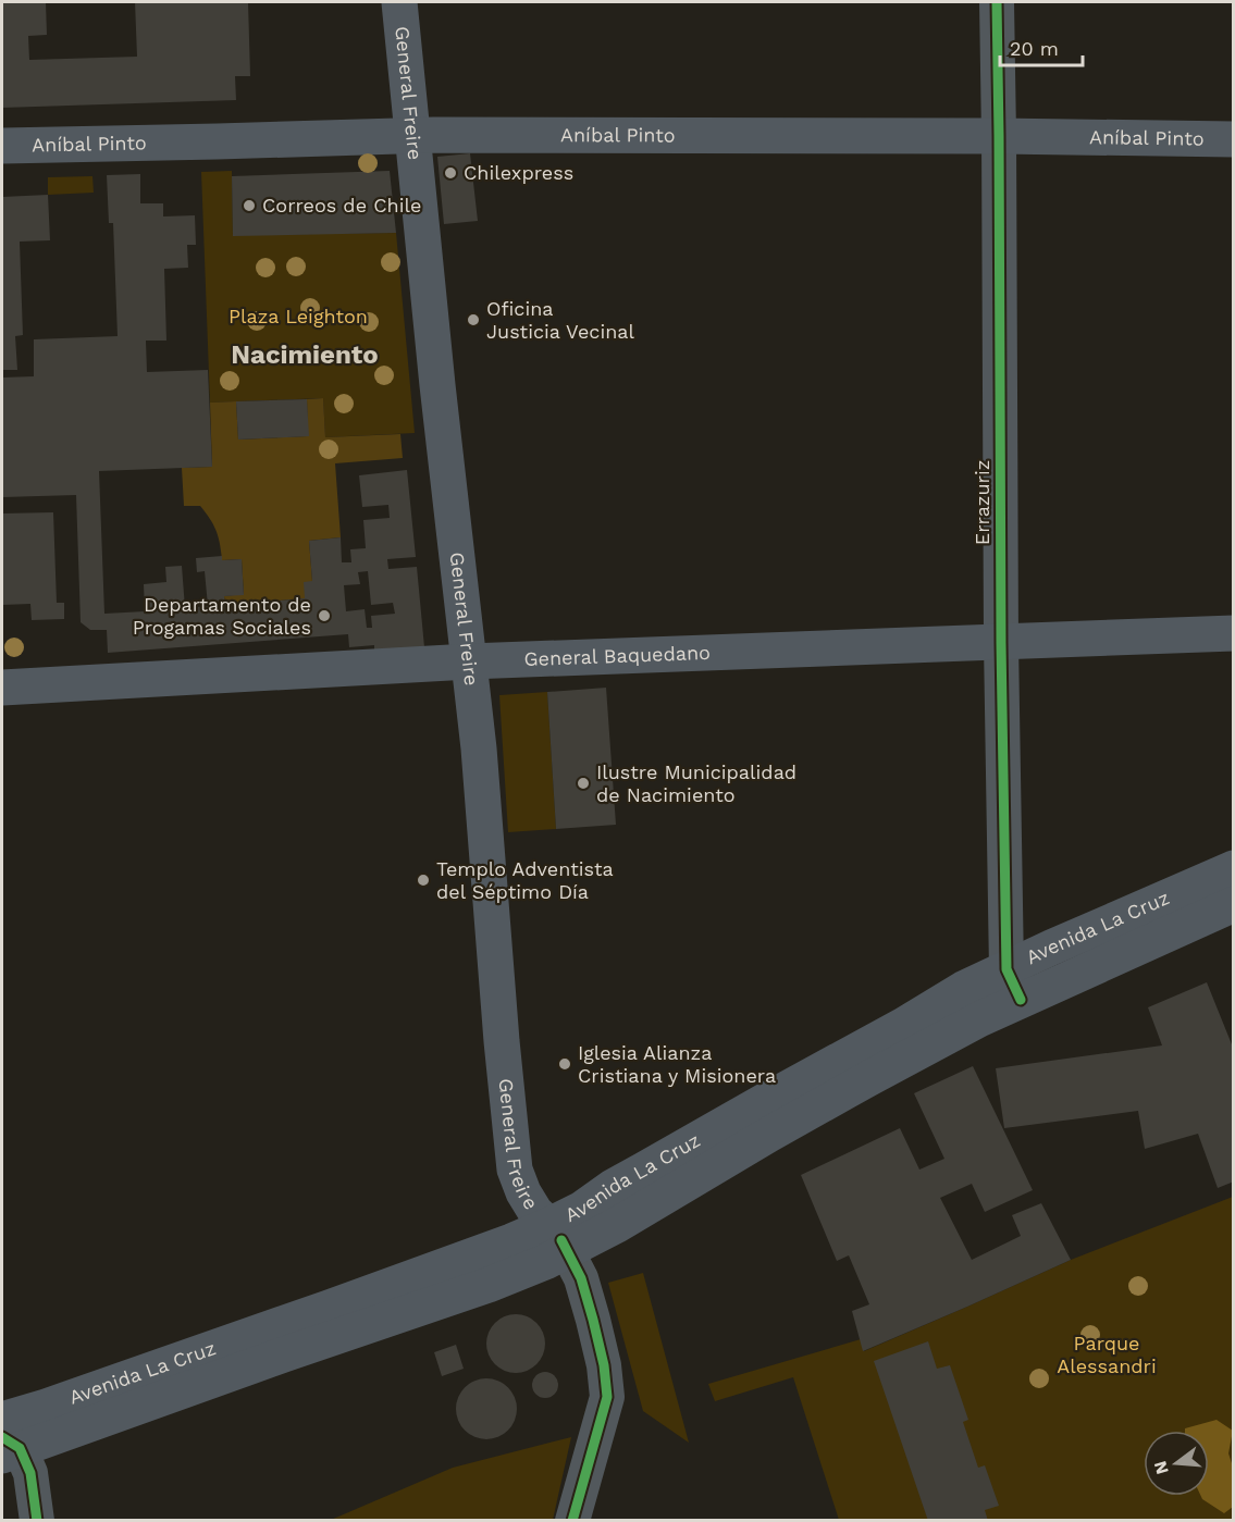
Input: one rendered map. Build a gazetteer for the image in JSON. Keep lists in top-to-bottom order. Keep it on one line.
{"streets":{"main road":["General Freire","Aníbal Pinto","General Baquedano","Avenida La Cruz"],"street":["Errazuriz"]},"crossings":[["General Freire","Aníbal Pinto"],["General Freire","General Baquedano"],["General Freire","Avenida La Cruz"],["Aníbal Pinto","Errazuriz"],["Errazuriz","General Baquedano"],["Errazuriz","Avenida La Cruz"]],"districts":["Nacimiento"],"parks":["Plaza Leighton","Parque Alessandri"],"places":["Chilexpress","Correos de Chile","Oficina Justicia Vecinal","Departamento de Progamas Sociales","Ilustre Municipalidad de Nacimiento","Templo Adventista del Séptimo Día","Iglesia Alianza Cristiana y Misionera"],"scale_bar":"20 m","north":"left"}
